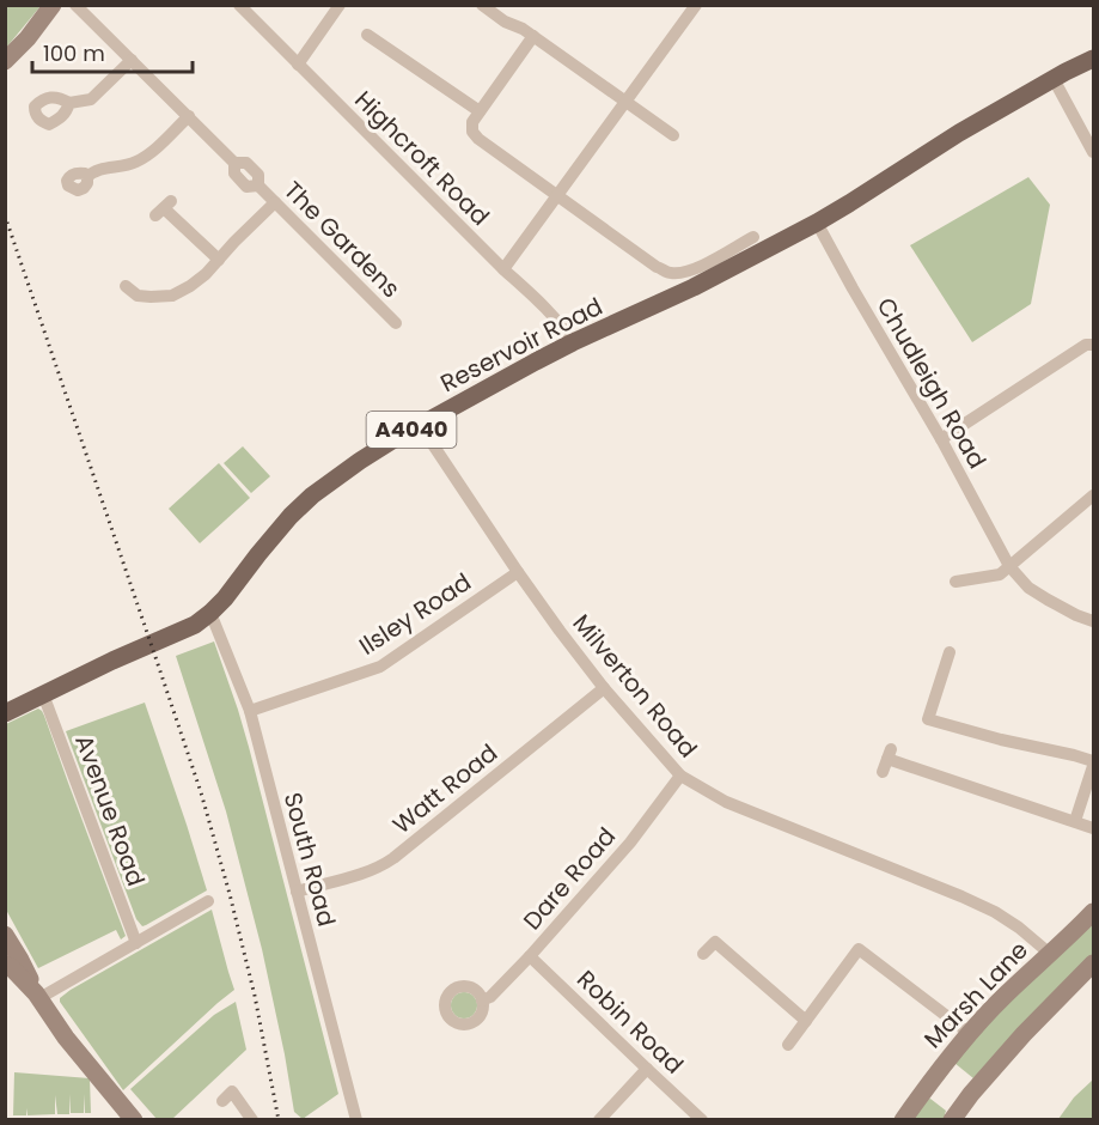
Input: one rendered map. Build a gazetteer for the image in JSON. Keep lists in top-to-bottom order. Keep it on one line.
{"streets":{"main road":["Reservoir Road","A4040","Marsh Lane"],"street":["Highcroft Road","The Gardens","Chudleigh Road","Ilsley Road","Milverton Road","Watt Road","Avenue Road","South Road","Dare Road","Robin Road"]},"crossings":[["Highcroft Road","Reservoir Road"],["Reservoir Road","Chudleigh Road"],["Reservoir Road","Milverton Road"],["Reservoir Road","Avenue Road"],["Reservoir Road","South Road"],["Ilsley Road","Milverton Road"],["Ilsley Road","South Road"],["Milverton Road","Watt Road"],["Milverton Road","Dare Road"],["Milverton Road","Marsh Lane"],["Watt Road","South Road"],["Dare Road","Robin Road"]],"scale_bar":"100 m"}
